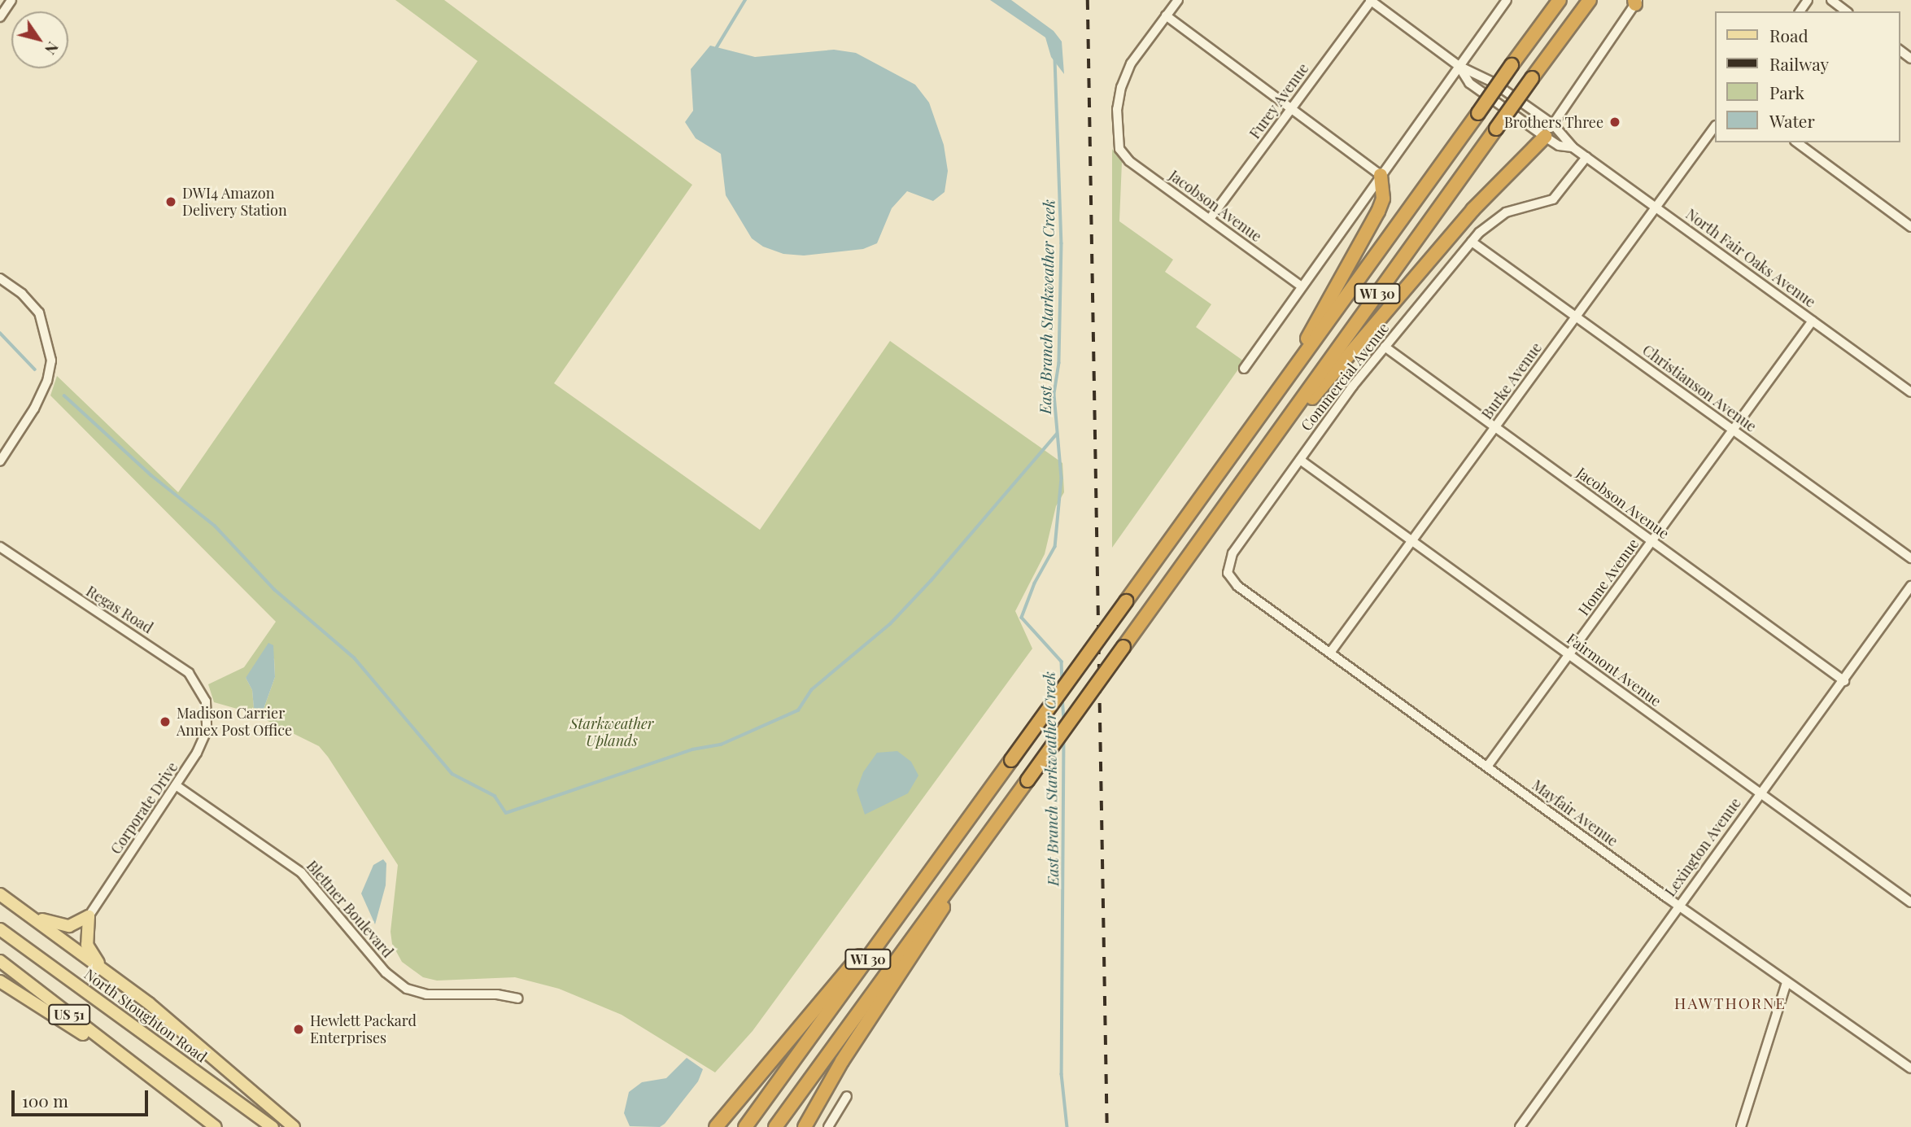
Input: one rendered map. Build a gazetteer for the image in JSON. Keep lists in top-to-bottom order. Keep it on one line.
{"streets":{"highway":["WI 30"],"main road":["US 51","North Stoughton Road"],"street":["Furey Avenue","Jacobson Avenue","North Fair Oaks Avenue","Commercial Avenue","Burke Avenue","Christianson Avenue","Home Avenue","Regas Road","Fairmont Avenue","Corporate Drive","Mayfair Avenue","Lexington Avenue","Blettner Boulevard"]},"crossings":[["Furey Avenue","Jacobson Avenue"],["Furey Avenue","North Fair Oaks Avenue"],["Jacobson Avenue","Commercial Avenue"],["Jacobson Avenue","Burke Avenue"],["Jacobson Avenue","Home Avenue"],["Jacobson Avenue","Lexington Avenue"],["North Fair Oaks Avenue","Commercial Avenue"],["North Fair Oaks Avenue","Burke Avenue"],["North Fair Oaks Avenue","Home Avenue"],["Commercial Avenue","Christianson Avenue"],["Commercial Avenue","Fairmont Avenue"],["Commercial Avenue","Mayfair Avenue"],["Burke Avenue","Christianson Avenue"],["Burke Avenue","Fairmont Avenue"],["Burke Avenue","Mayfair Avenue"],["Christianson Avenue","Home Avenue"],["Home Avenue","Fairmont Avenue"],["Home Avenue","Mayfair Avenue"],["Regas Road","Corporate Drive"],["Fairmont Avenue","Lexington Avenue"],["Corporate Drive","Blettner Boulevard"],["Mayfair Avenue","Lexington Avenue"]],"districts":["HAWTHORNE"],"water":["East Branch Starkweather Creek"],"parks":["Starkweather Uplands"],"places":["Brothers Three","DWI4 Amazon Delivery Station","Madison Carrier Annex Post Office","Hewlett Packard Enterprises"],"legend":["Road","Railway","Park","Water"],"scale_bar":"100 m","north":"bottom right"}
